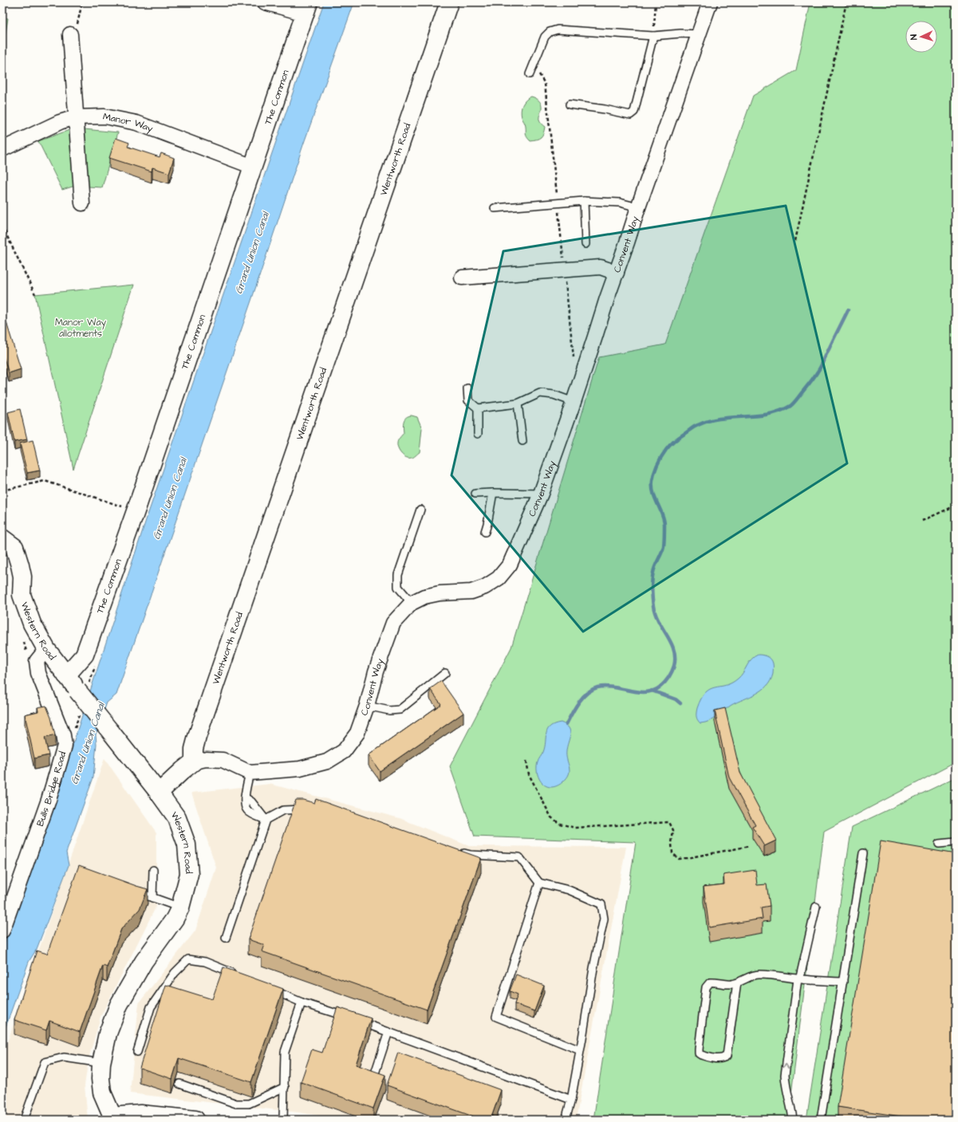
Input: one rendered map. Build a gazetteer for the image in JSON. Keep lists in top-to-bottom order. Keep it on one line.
{"streets":{"street":["The Common","Manor Way","Wentworth Road","Convent Way","Western Road","Bulls Bridge Road"]},"crossings":[["The Common","Manor Way"],["The Common","Western Road"],["Wentworth Road","Convent Way"],["Western Road","Bulls Bridge Road"]],"water":["Grand Union Canal"],"parks":["Manor Way allotments"],"north":"left"}
